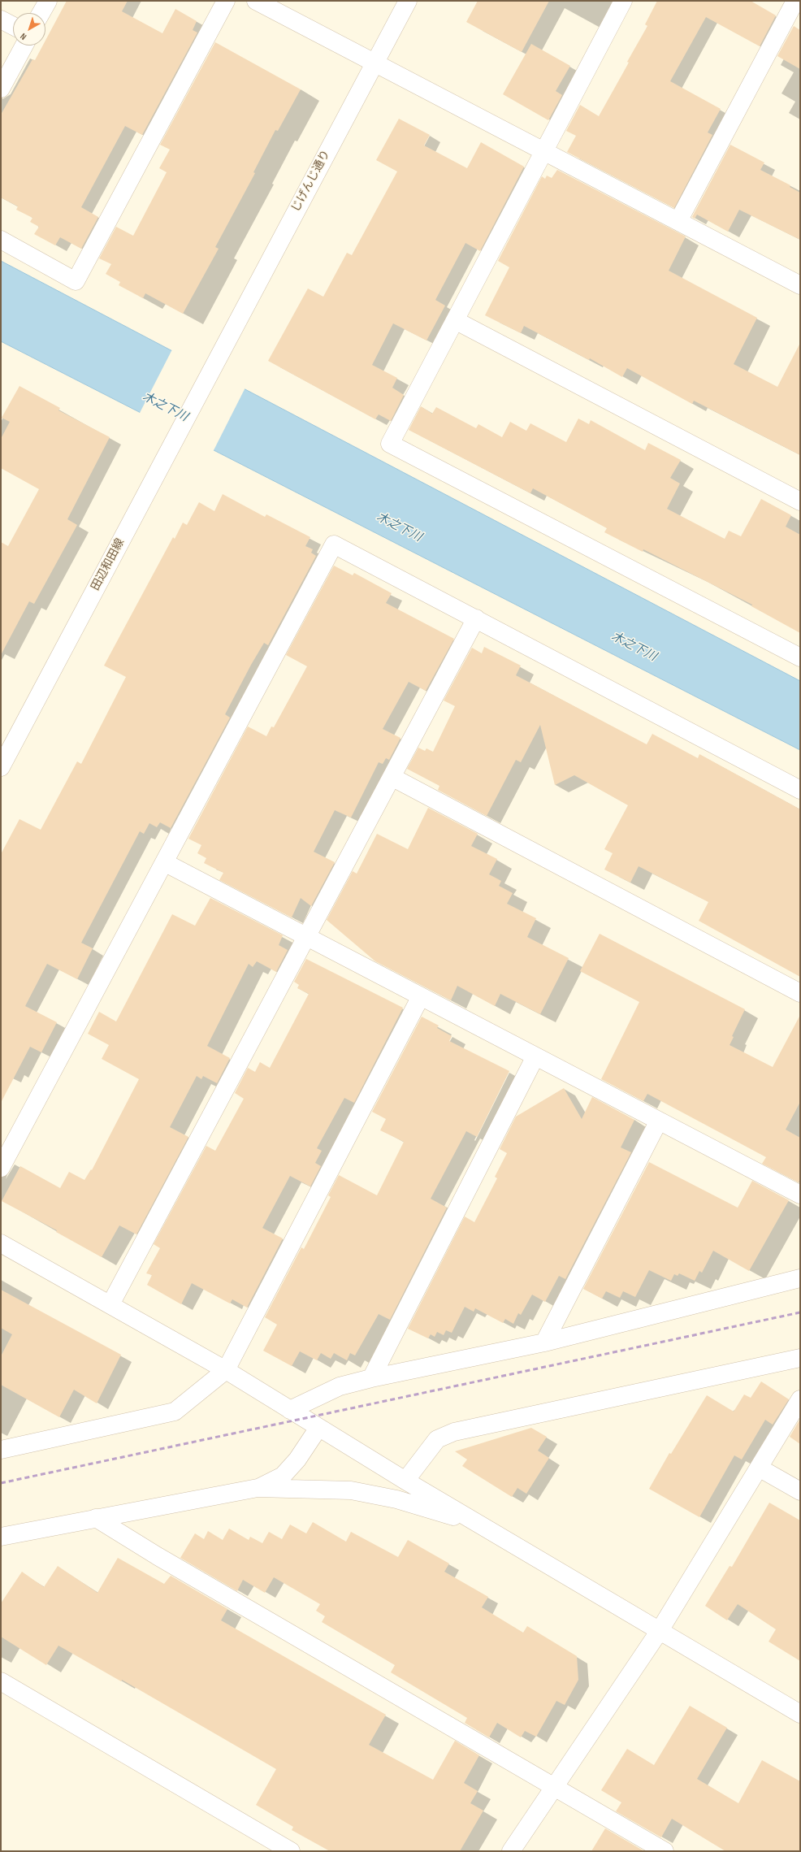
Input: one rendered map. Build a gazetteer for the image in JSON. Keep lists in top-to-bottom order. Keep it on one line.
{"streets":{"street":["じげんじ通り","田辺和田線"]},"crossings":[["じげんじ通り","田辺和田線"]],"water":["木之下川"],"north":"bottom left"}
